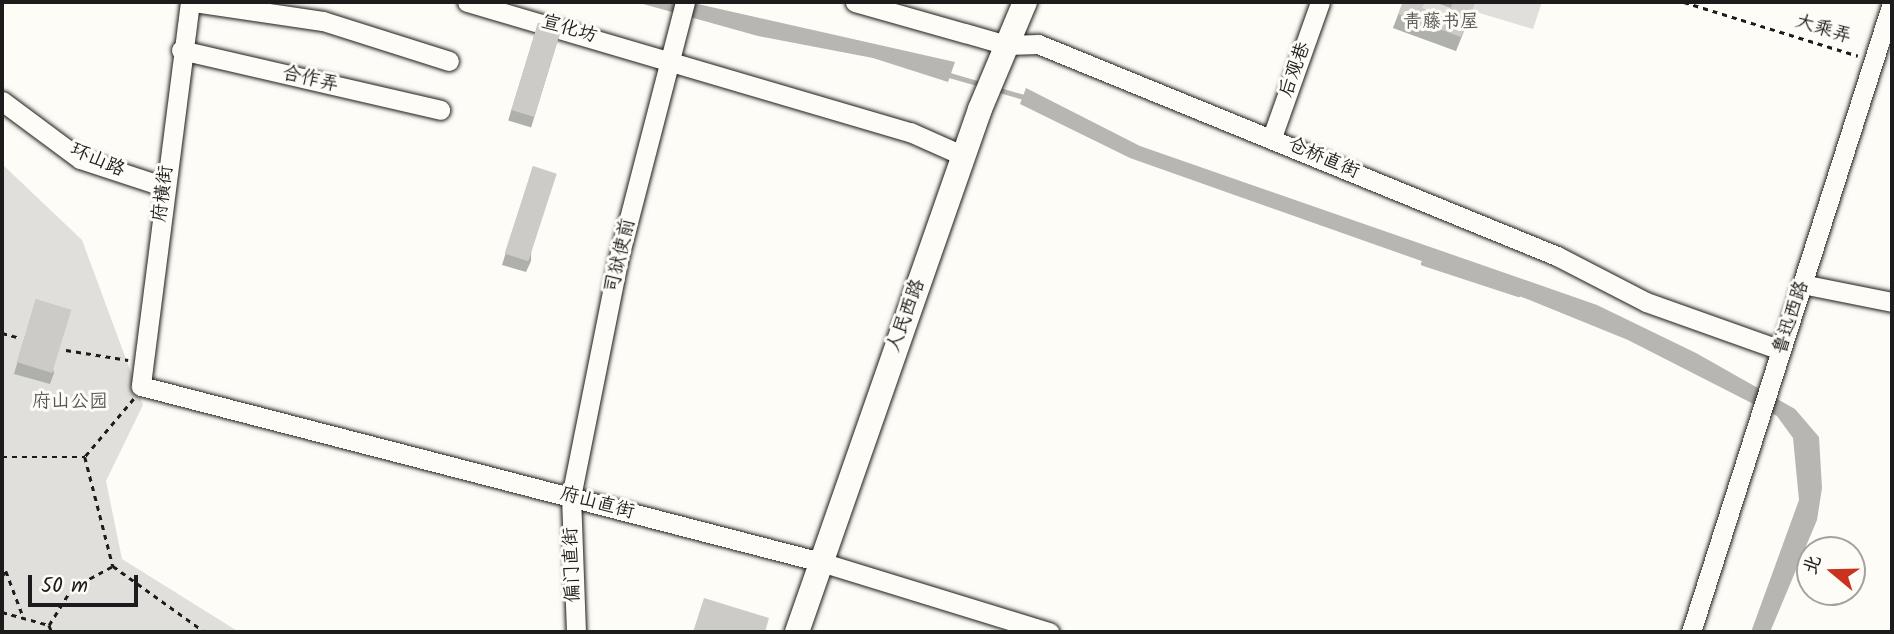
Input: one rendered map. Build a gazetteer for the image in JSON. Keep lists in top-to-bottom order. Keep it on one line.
{"streets":{"main road":["人民西路"],"street":["宣化坊","后观巷","合作弄","仓桥直街","环山路","府横街","司狱使前","鲁迅西路","府山直街","偏门直街"],"path":["大乘弄"]},"crossings":[["宣化坊","司狱使前"],["宣化坊","人民西路"],["大乘弄","鲁迅西路"],["后观巷","仓桥直街"],["合作弄","府横街"],["仓桥直街","人民西路"],["仓桥直街","鲁迅西路"],["环山路","府横街"],["府横街","府山直街"],["司狱使前","府山直街"],["司狱使前","偏门直街"],["人民西路","府山直街"],["府山直街","偏门直街"]],"parks":["青藤书屋","府山公园"],"scale_bar":"50 m","north":"left"}
